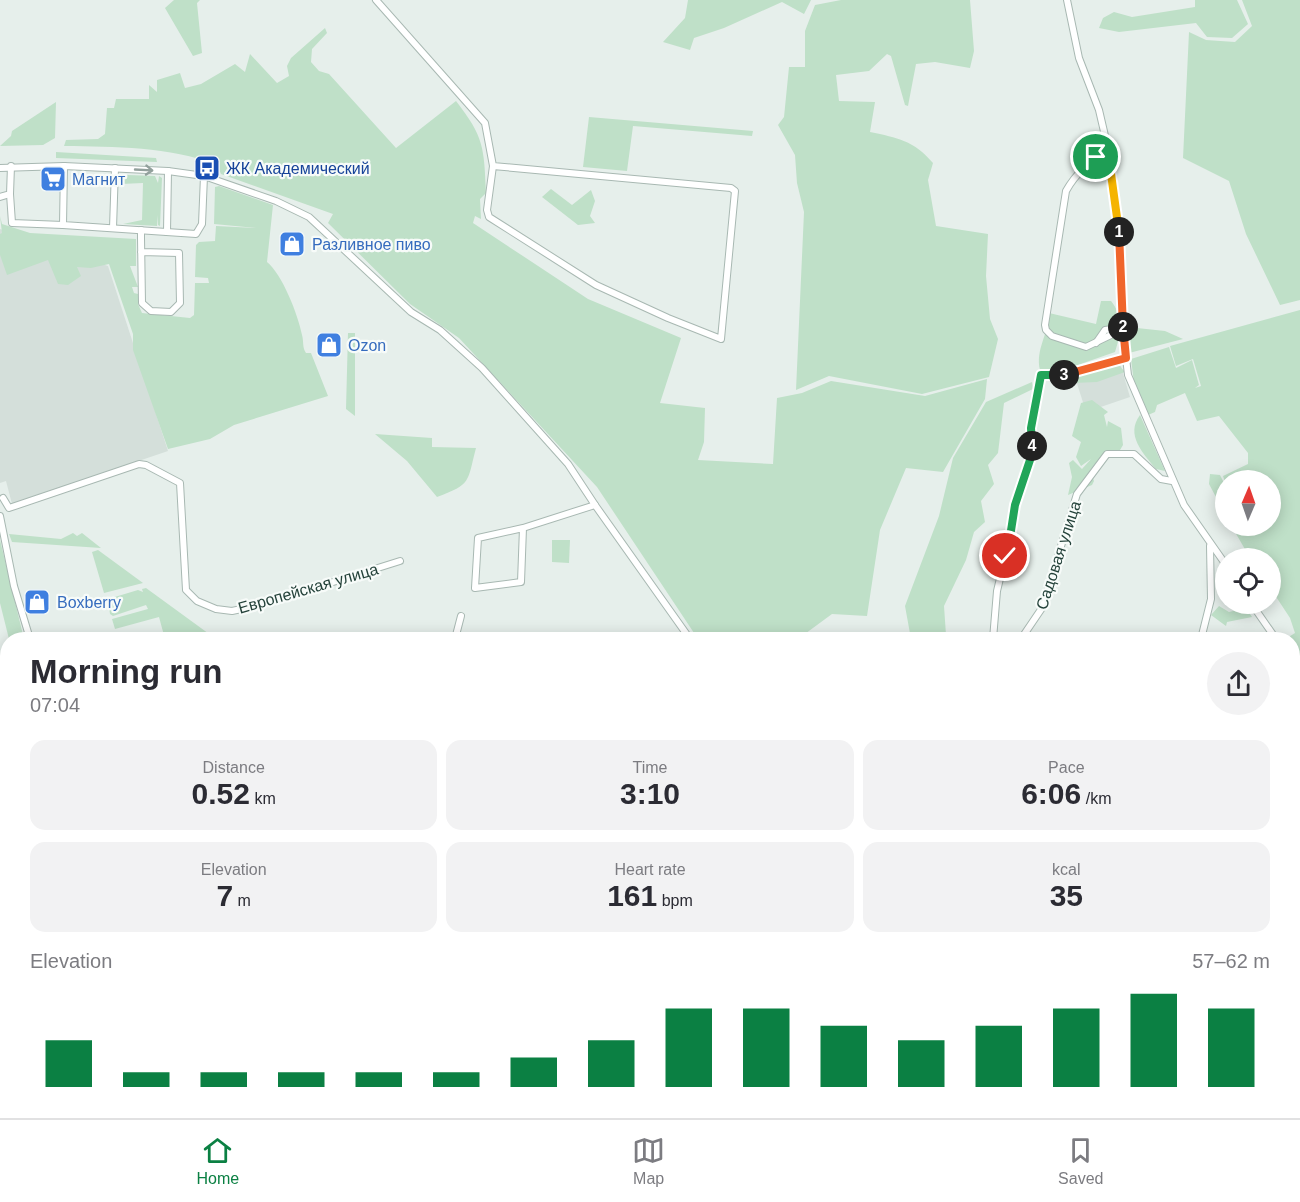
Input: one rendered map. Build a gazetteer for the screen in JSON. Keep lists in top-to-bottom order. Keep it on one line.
{"streets":{"street":["Садовая улица","Европейская улица"]},"places":{"bus stop":["ЖК Академический"],"supermarket":["Магнит"],"shop":["Разливное пиво","Ozon","Boxberry"]},"north":"top","page":{"pins":["1","2","3","4"],"heading":["Morning run","07:04"],"stats":[["Distance","0.52 km"],["Time","3:10"],["Pace","6:06 /km"],["Elevation","7 m"],["Heart rate","161 bpm"],["kcal","35"]],"chart":["Elevation","57–62 m"],"tabs":["Home","Map","Saved"]}}
